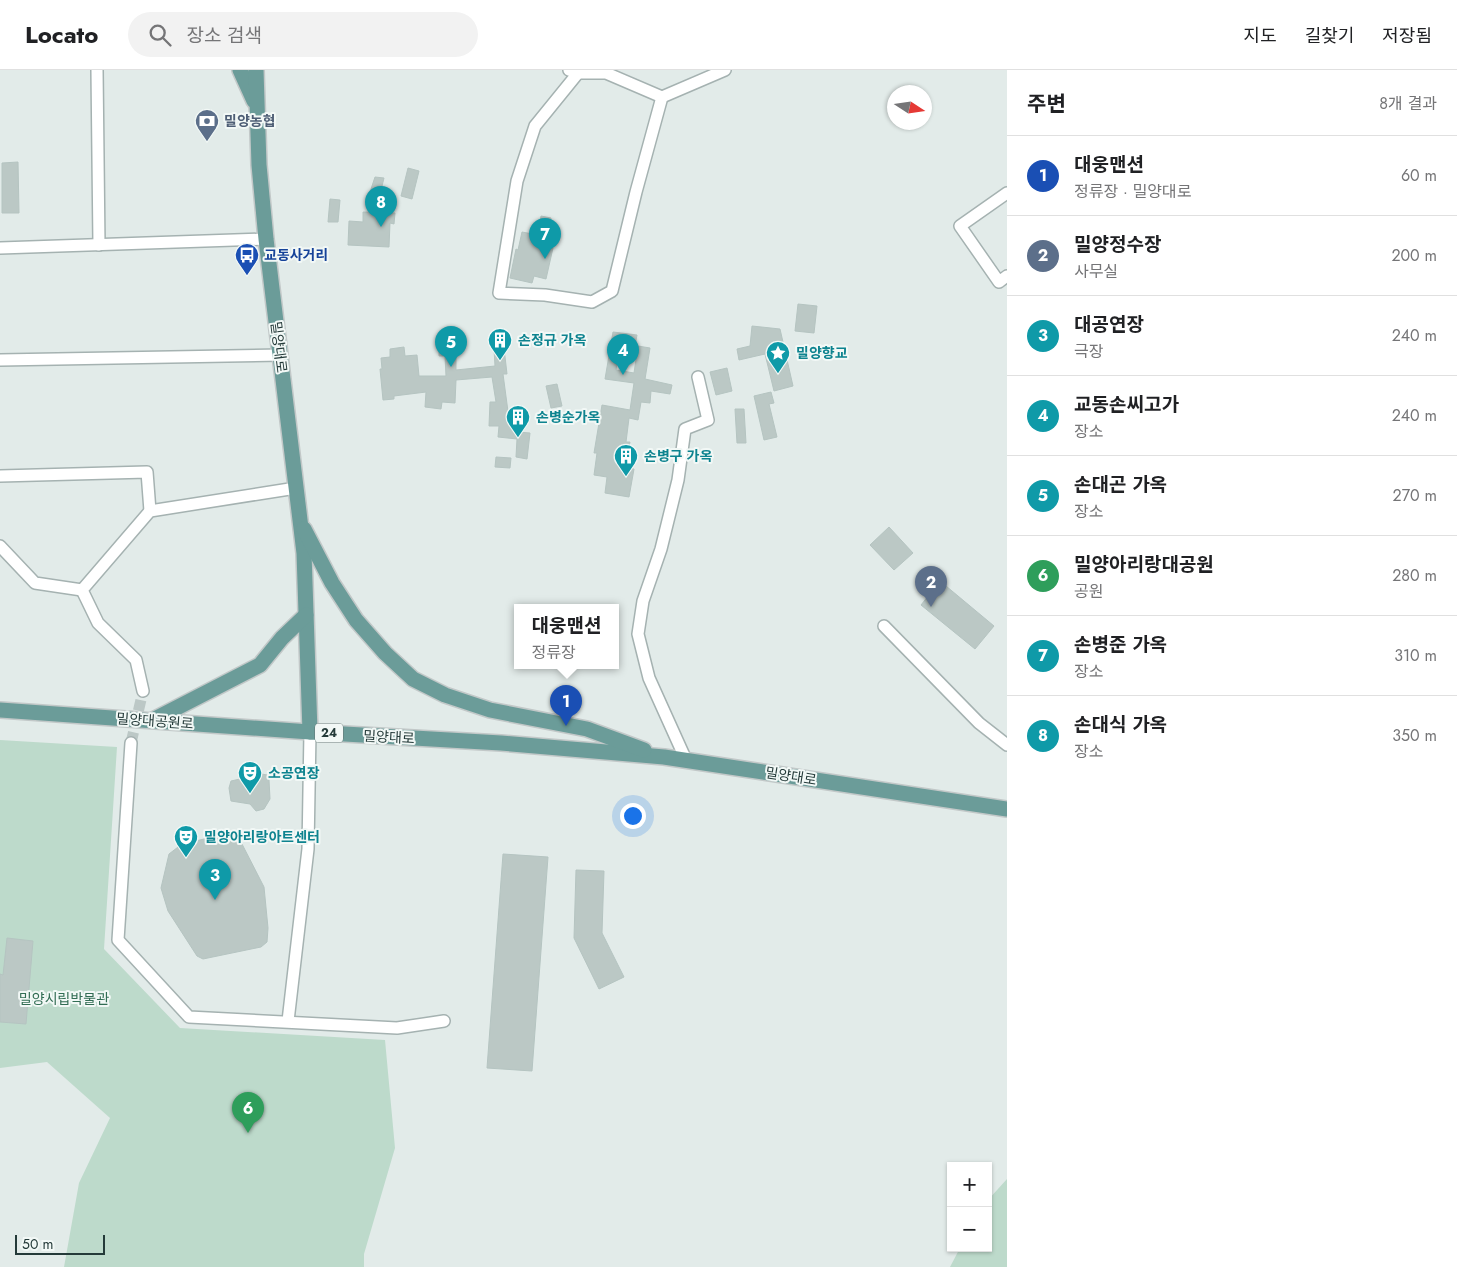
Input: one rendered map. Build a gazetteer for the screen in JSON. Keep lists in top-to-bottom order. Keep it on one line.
{"streets":{"main road":["밀양대로","밀양대공원로","24"]},"crossings":[["밀양대로","밀양대공원로"]],"parks":["밀양시립박물관"],"places":{"bank":["밀양농협"],"bus stop":["교동사거리"],"building":["손정규 가옥","손병순가옥","손병구 가옥"],"place":["밀양향교"],"theatre":["소공연장","밀양아리랑아트센터"]},"scale_bar":"50 m","north":"right","page":{"header":"Locato","search":"장소 검색","nav":["지도","길찾기","저장됨"],"heading":["주변","8개 결과"],"list":[{"mark":"1","name":"대웅맨션","note":"정류장 · 밀양대로","value":"60 m"},{"mark":"2","name":"밀양정수장","note":"사무실","value":"200 m"},{"mark":"3","name":"대공연장","note":"극장","value":"240 m"},{"mark":"4","name":"교동손씨고가","note":"장소","value":"240 m"},{"mark":"5","name":"손대곤 가옥","note":"장소","value":"270 m"},{"mark":"6","name":"밀양아리랑대공원","note":"공원","value":"280 m"},{"mark":"7","name":"손병준 가옥","note":"장소","value":"310 m"},{"mark":"8","name":"손대식 가옥","note":"장소","value":"350 m"}],"pins":["8","7","5","4","2","1","3","6"],"popup":["대웅맨션","정류장"],"map_buttons":["+","−"],"scale":"50 m"}}
